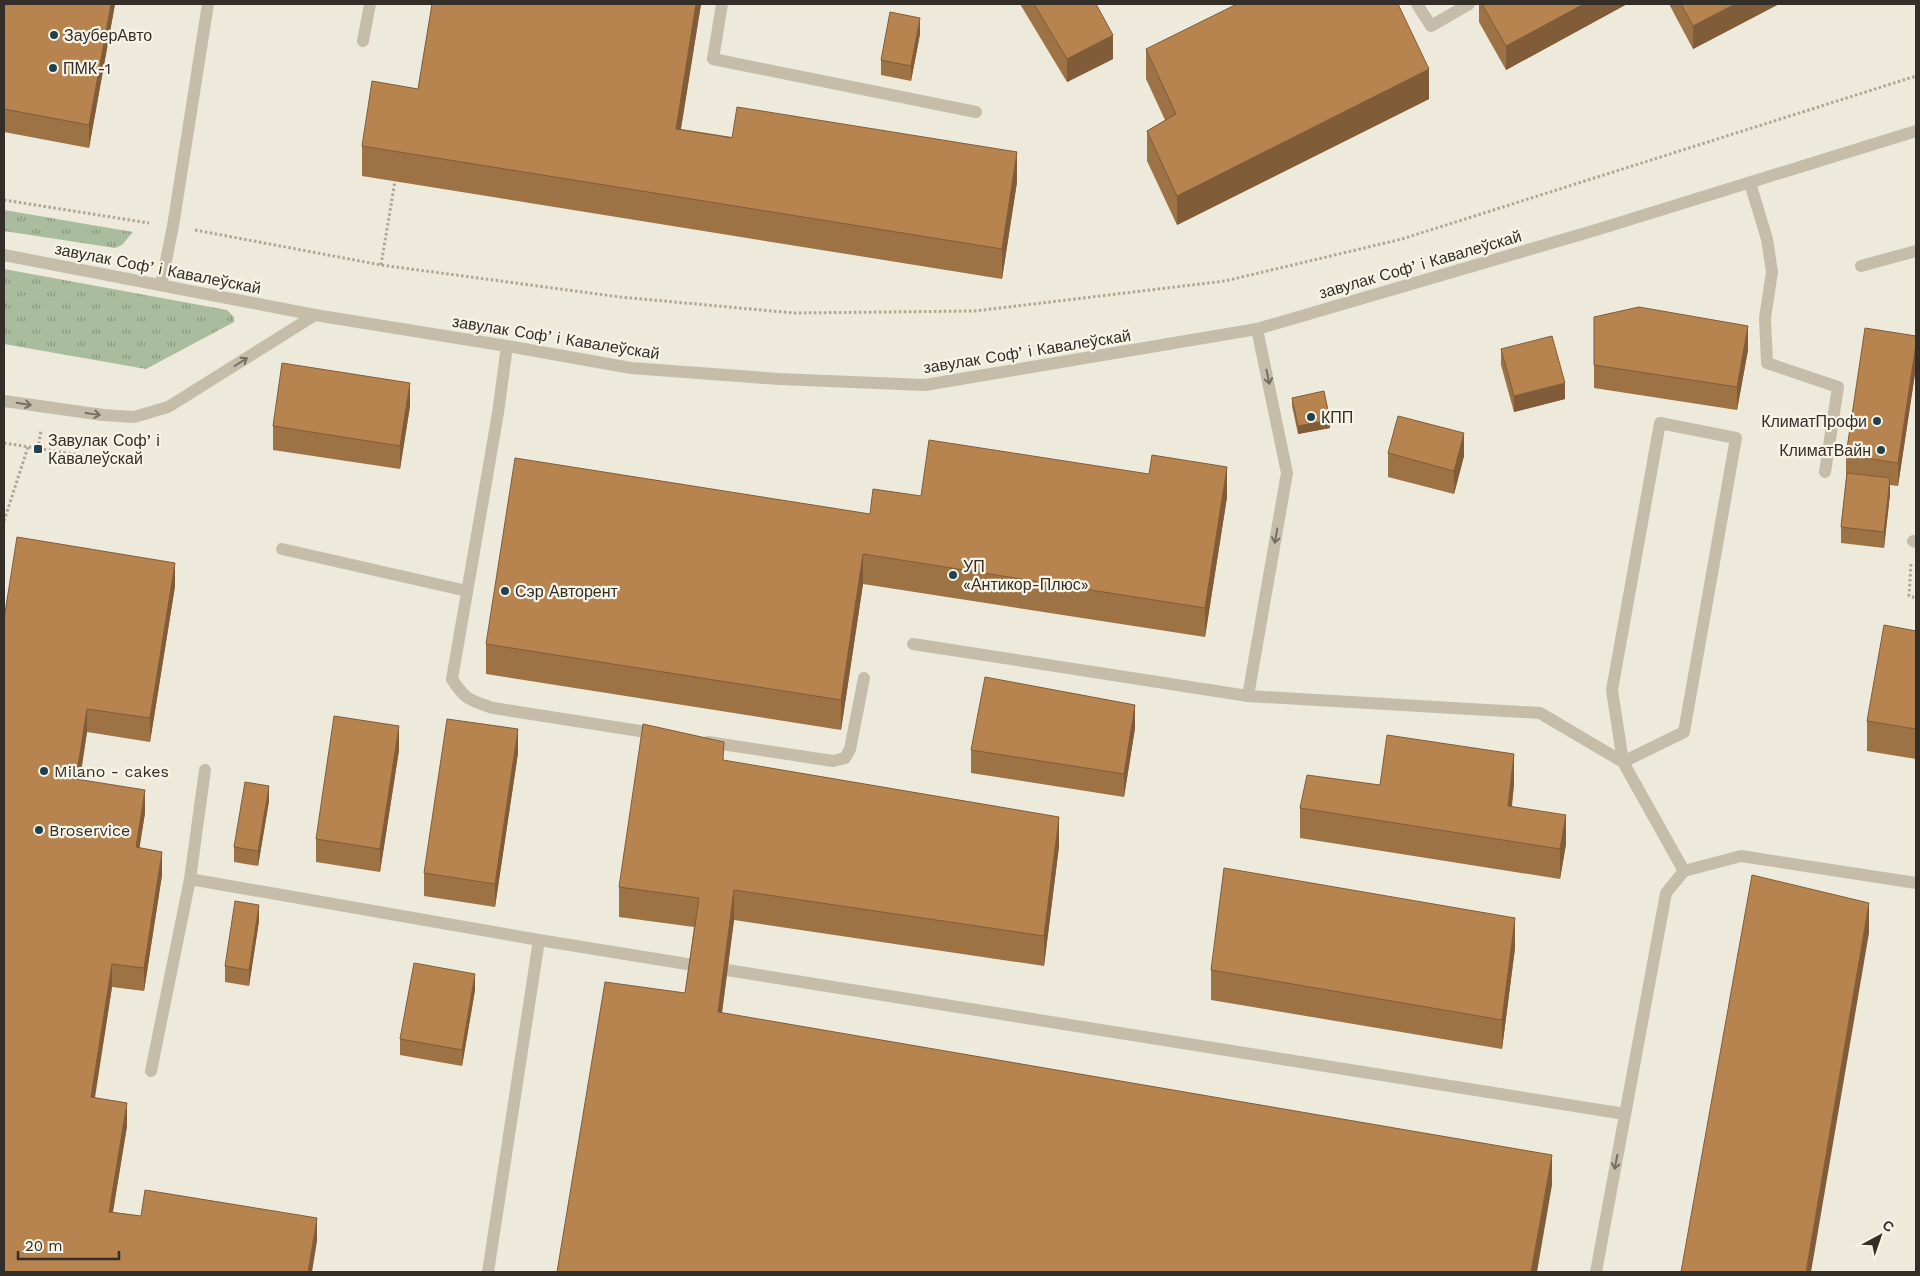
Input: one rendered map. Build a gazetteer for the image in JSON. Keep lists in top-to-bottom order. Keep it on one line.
{"streets":{"street":["завулак Софʼі Кавалеўскай"]},"places":{"other":["ЗауберАвто","ПМК-1","КПП","КлиматПрофи","КлиматВайн","УП «Антикор-Плюс»","Сэр Авторент","Milano - cakes","Broservice"],"transit":["Завулак Софʼі Кавалеўскай"]},"scale_bar":"20 m","north":"top right"}
